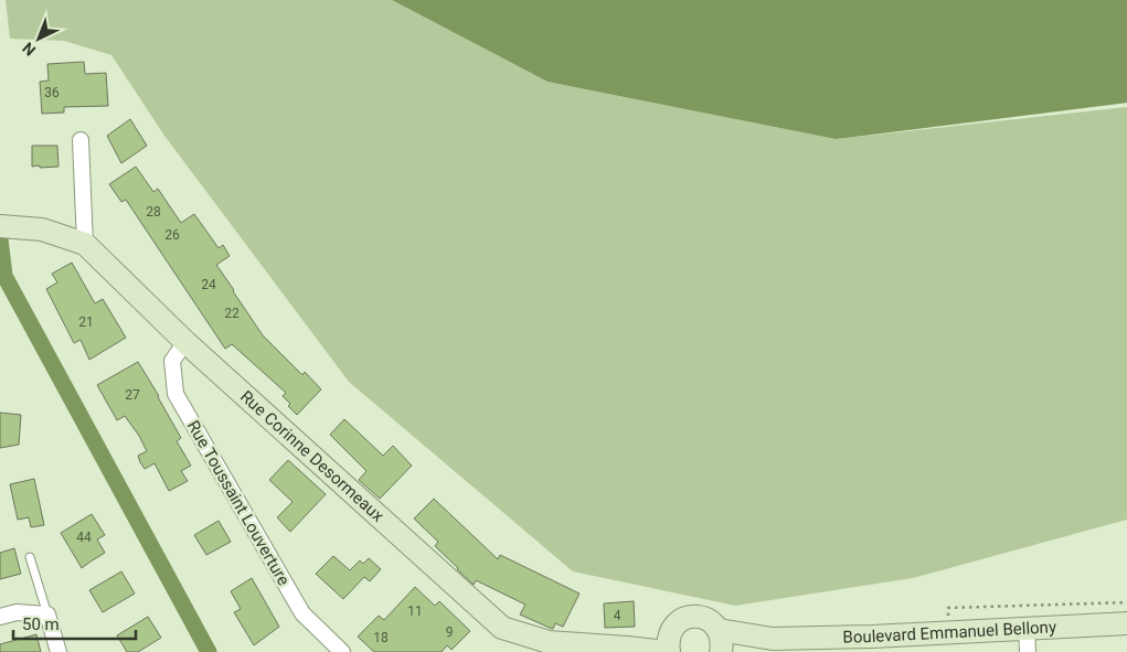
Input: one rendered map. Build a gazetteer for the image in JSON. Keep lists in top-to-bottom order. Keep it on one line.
{"streets":{"street":["Rue Corinne Desormeaux","Rue Toussaint Louverture","Boulevard Emmanuel Bellony"]},"crossings":[["Rue Corinne Desormeaux","Rue Toussaint Louverture"]],"house_numbers":["36","28","26","24","22","21","27","44","11","4","9","18"],"scale_bar":"50 m","north":"bottom left"}
